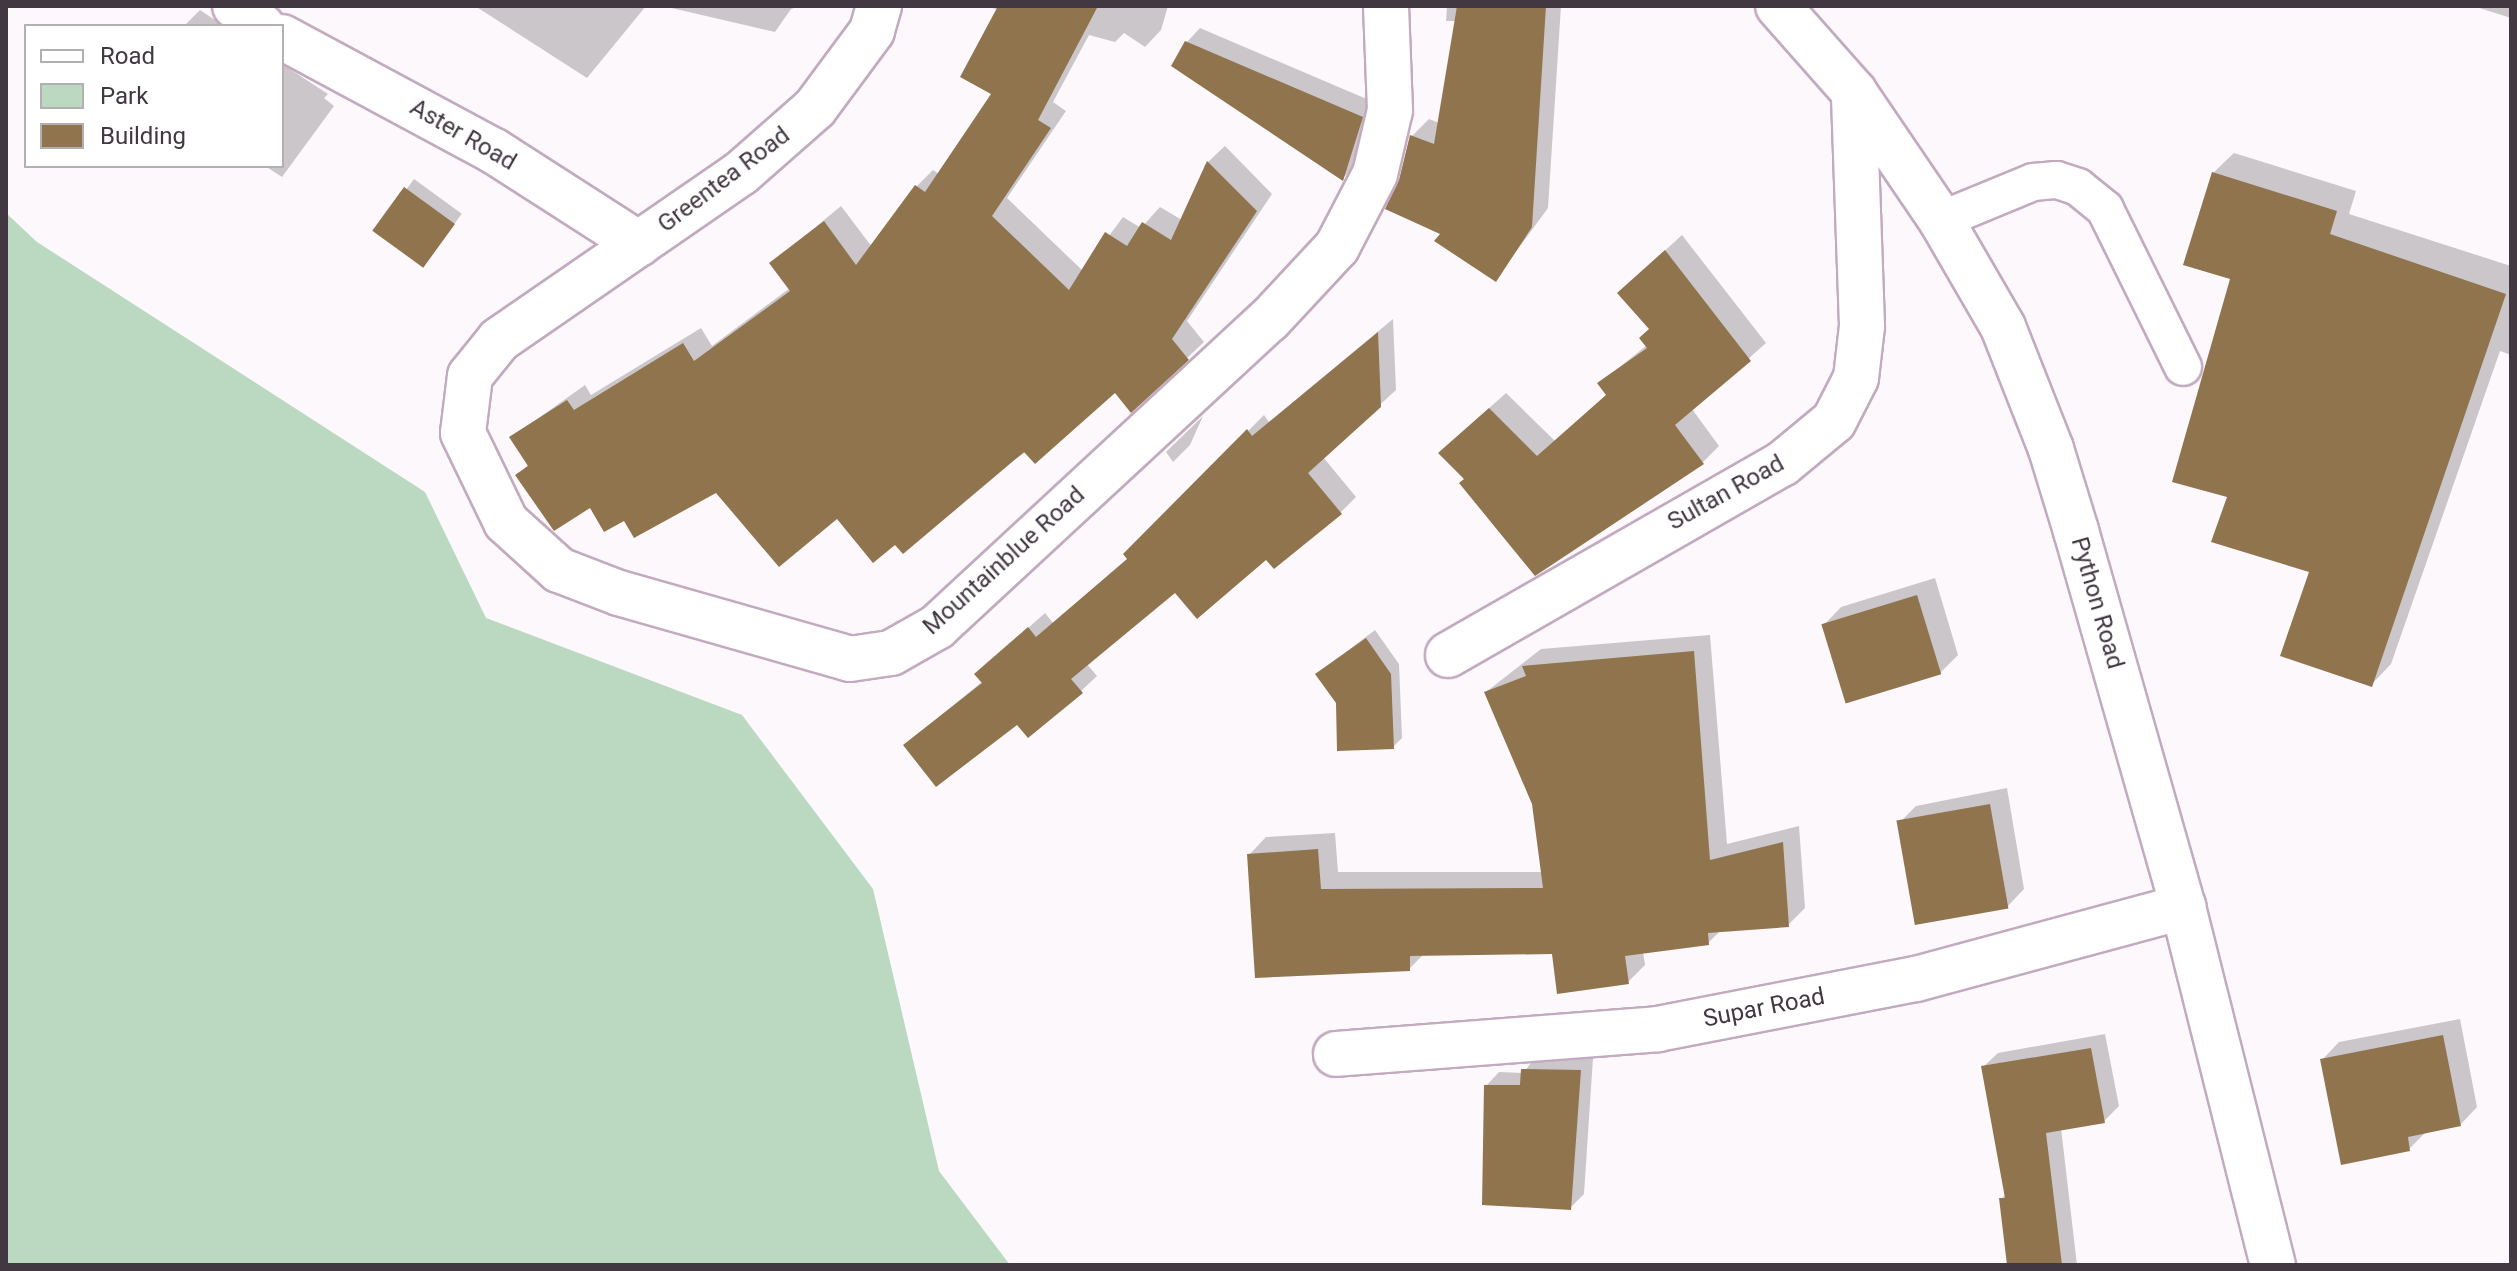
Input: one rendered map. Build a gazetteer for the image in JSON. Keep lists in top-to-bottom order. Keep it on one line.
{"streets":{"street":["Aster Road","Greentea Road","Sultan Road","Mountainblue Road","Python Road","Supar Road"]},"crossings":[["Aster Road","Greentea Road"],["Greentea Road","Mountainblue Road"],["Sultan Road","Python Road"],["Python Road","Supar Road"]],"legend":["Road","Park","Building"]}
